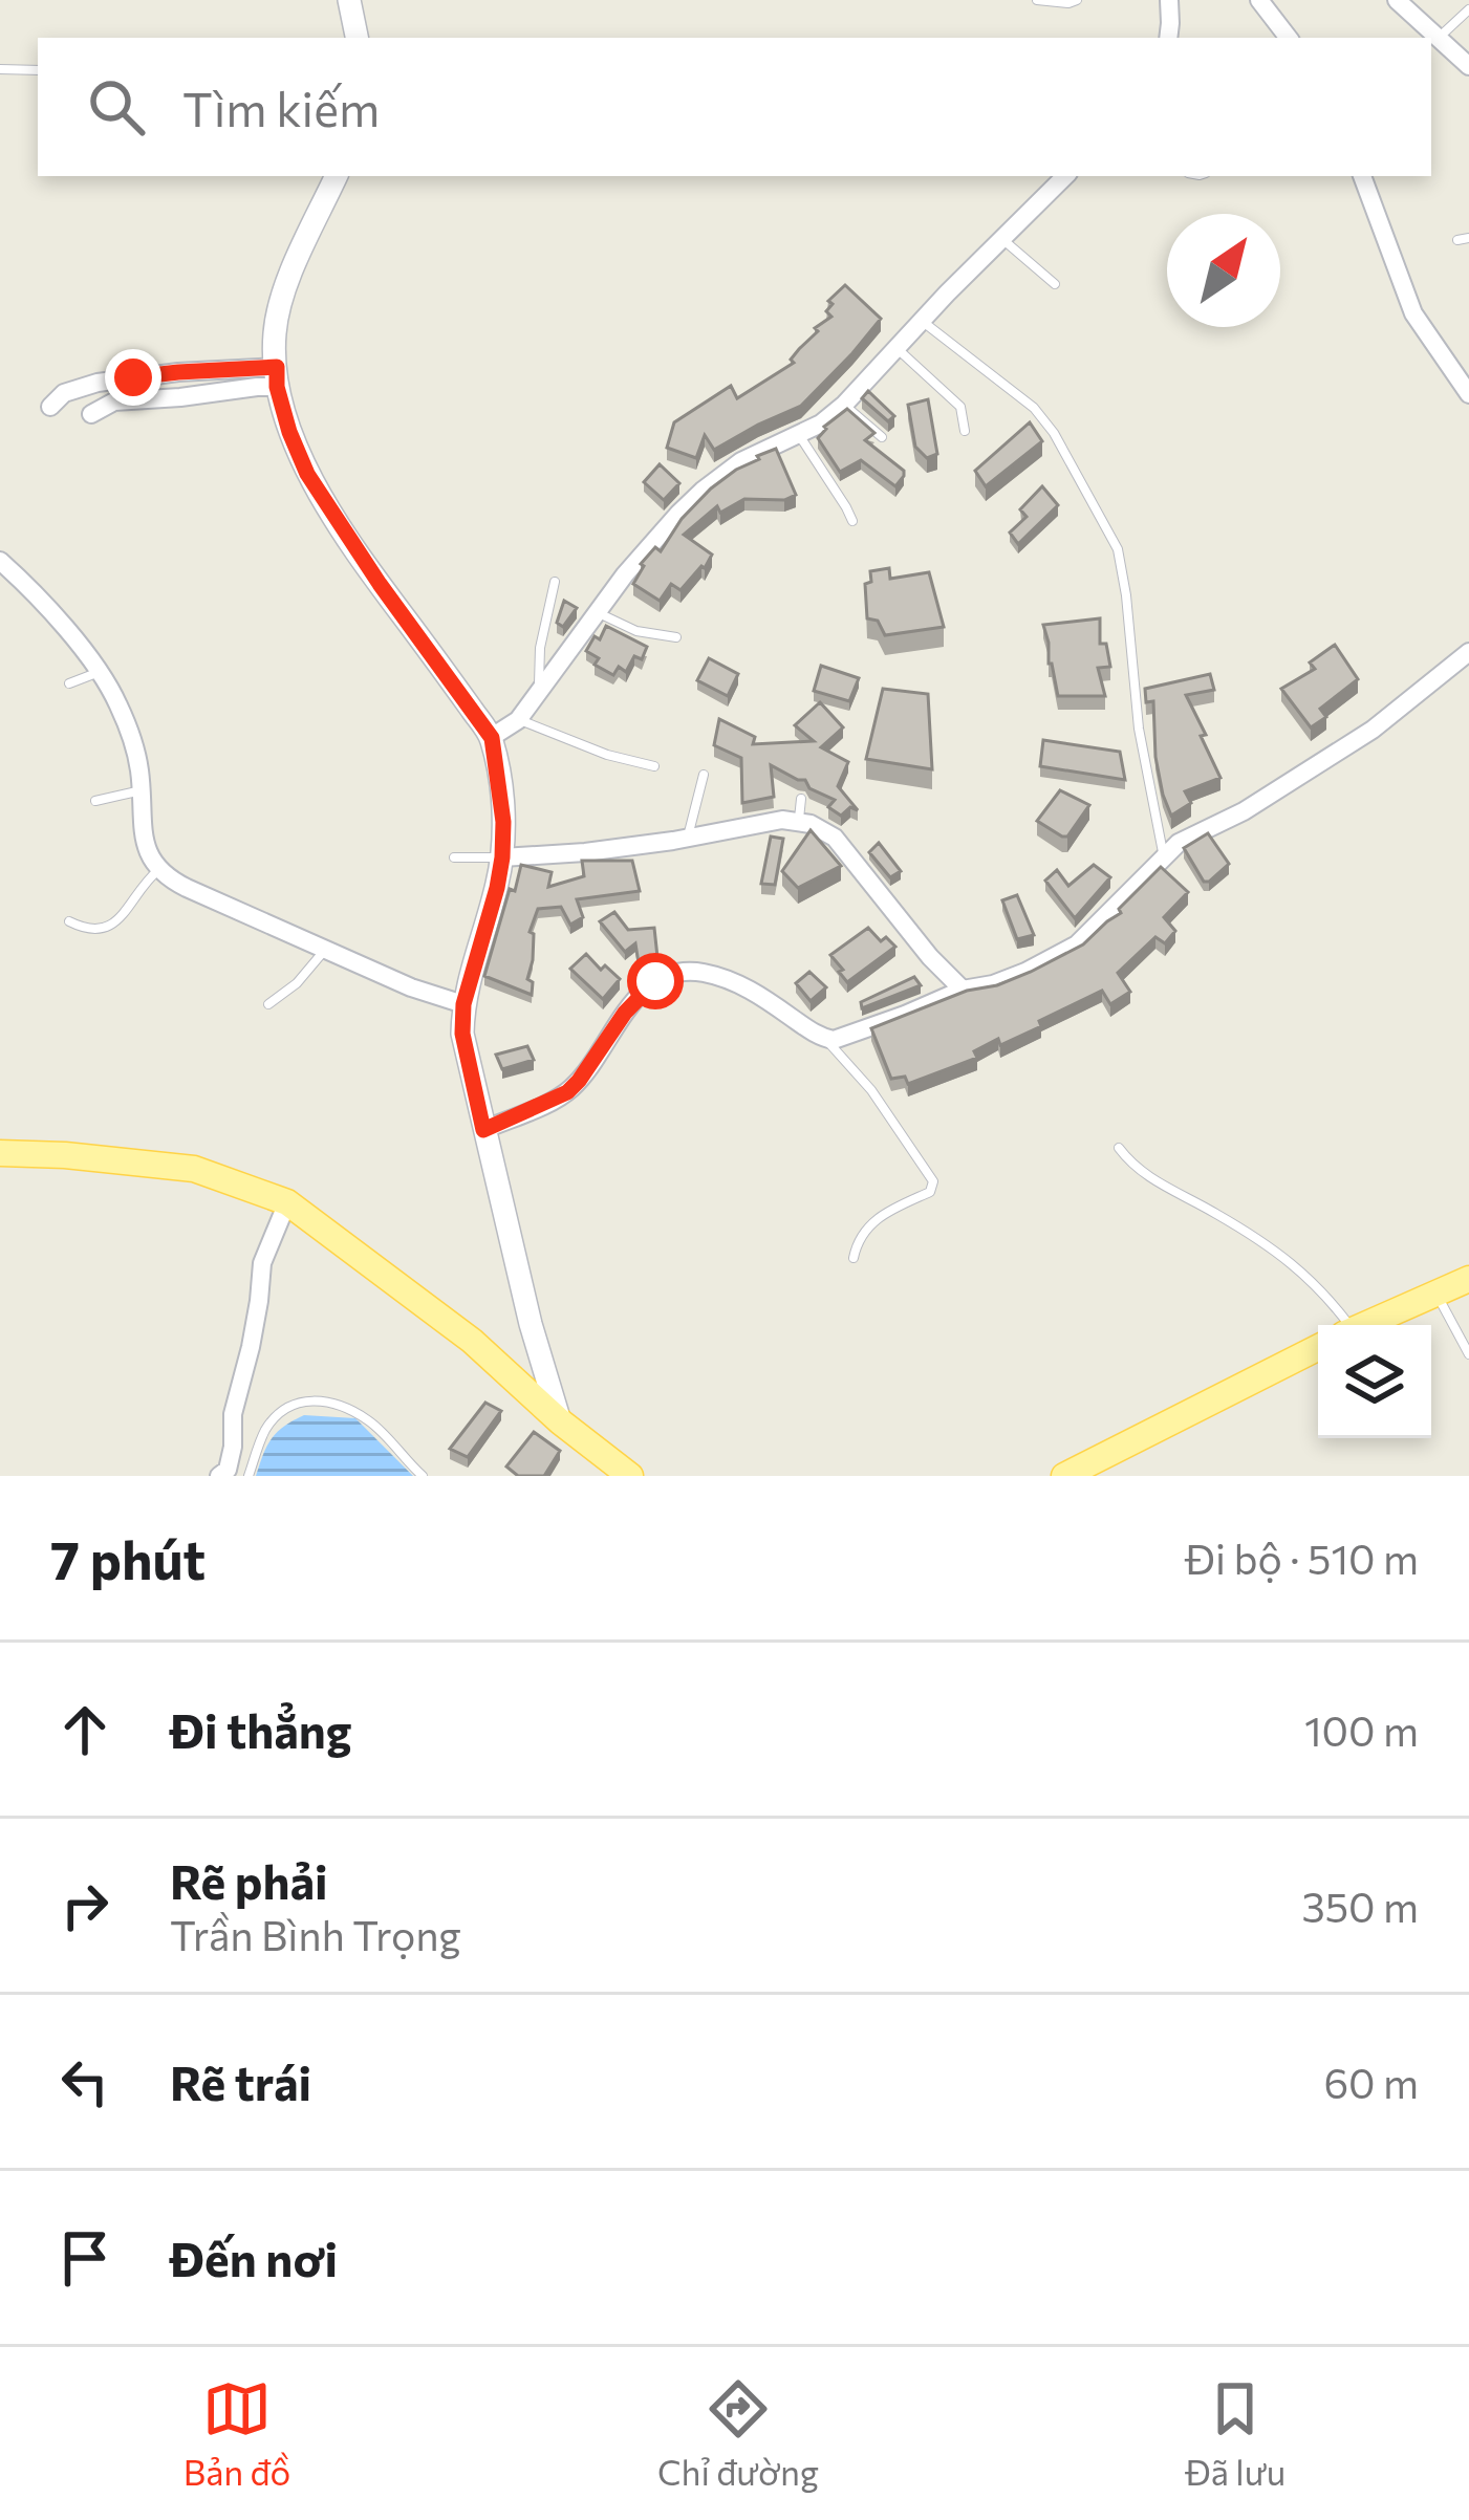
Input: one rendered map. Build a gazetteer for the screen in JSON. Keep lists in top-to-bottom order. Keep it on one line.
{"north":"top right","page":{"search":"Tìm kiếm","heading":["7 phút","Đi bộ · 510 m"],"list":[["Đi thẳng","100 m"],["Rẽ phải","Trần Bình Trọng","350 m"],["Rẽ trái","60 m"],"Đến nơi"],"nav":["Bản đồ","Chỉ đường","Đã lưu"]}}
